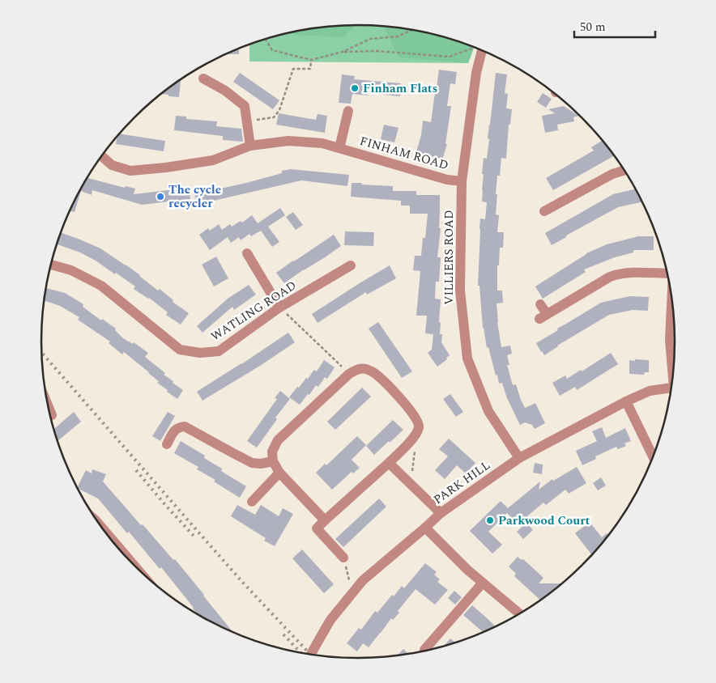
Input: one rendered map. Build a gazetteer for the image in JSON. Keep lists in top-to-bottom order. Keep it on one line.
{"streets":{"street":["FINHAM ROAD","VILLIERS ROAD","WATLING ROAD","PARK HILL"]},"crossings":[["FINHAM ROAD","VILLIERS ROAD"],["VILLIERS ROAD","PARK HILL"]],"places":["Finham Flats","The cycle recycler","Parkwood Court"],"scale_bar":"50 m"}
